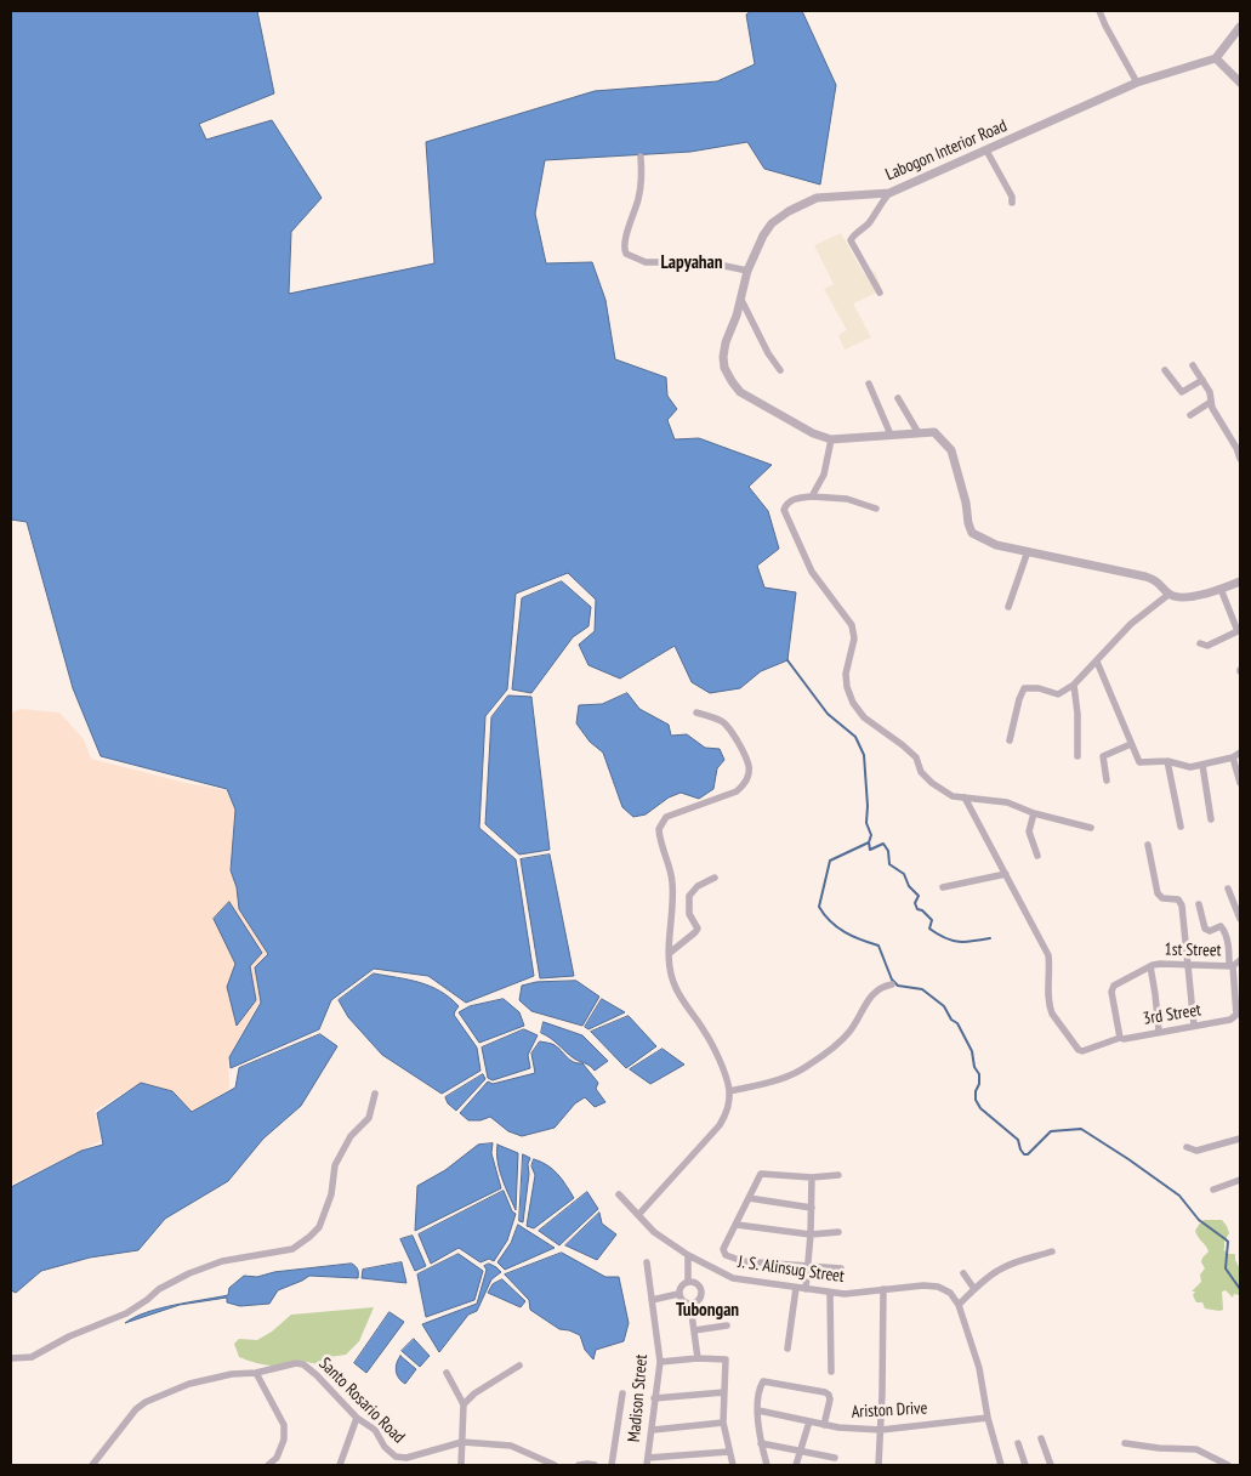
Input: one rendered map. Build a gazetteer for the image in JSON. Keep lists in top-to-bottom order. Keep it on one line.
{"streets":{"street":["Labogon Interior Road","1st Street","3rd Street","J. S. Alinsug Street","Madison Street","Santo Rosario Road","Ariston Drive"]},"crossings":[["1st Street","3rd Street"]],"districts":["Lapyahan","Tubongan"]}
